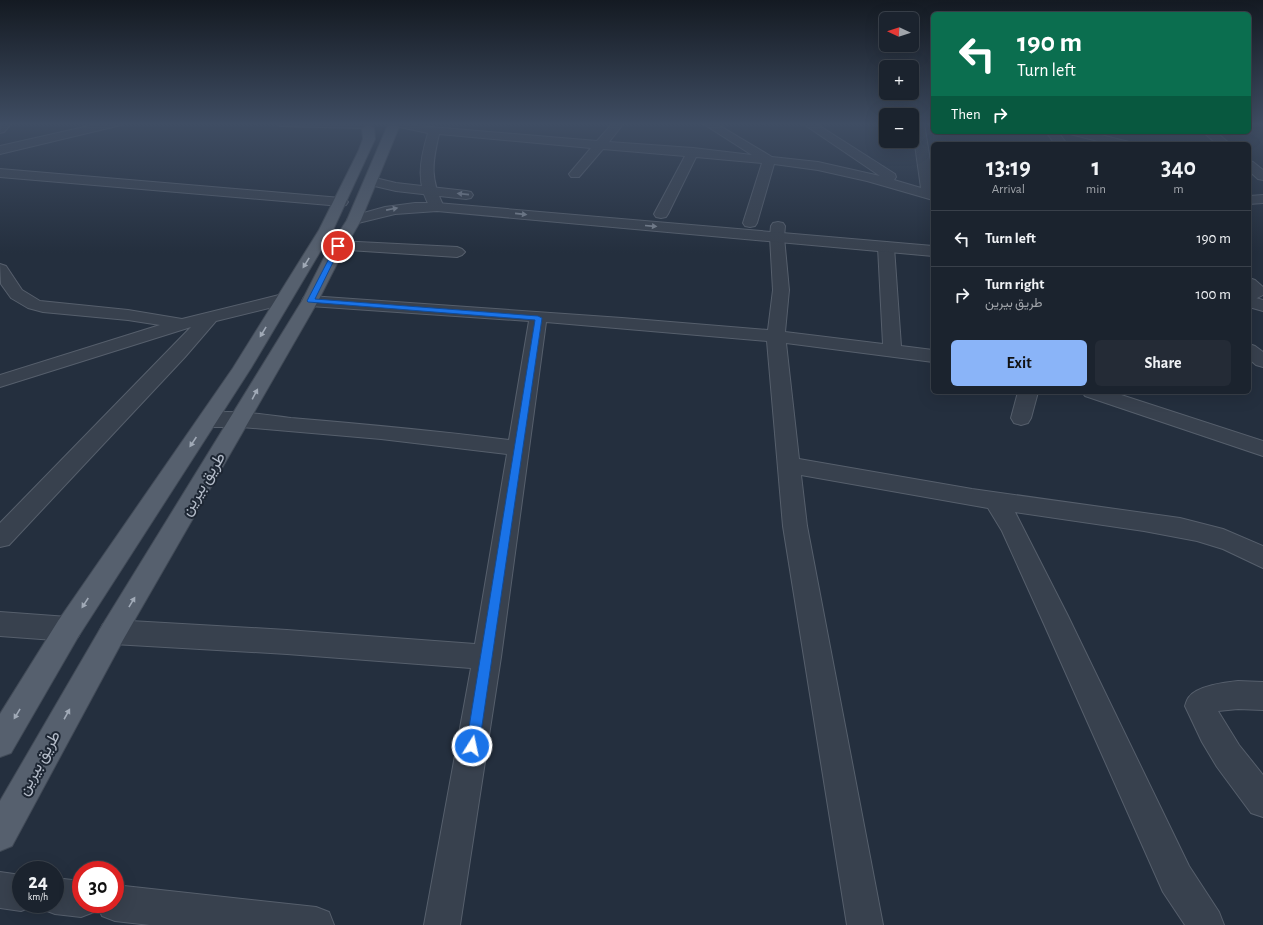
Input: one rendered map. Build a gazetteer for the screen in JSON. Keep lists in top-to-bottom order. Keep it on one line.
{"streets":{"main road":["طريق بيرين"]},"north":"left","page":{"map_buttons":["+","−"],"turn":["190 m","Turn left"],"then":"Then","eta":["13:19","Arrival","1","min","340","m"],"list":[{"name":"Turn left","value":"190 m"},{"name":"Turn right","note":"طريق بيرين","value":"100 m"}],"buttons":["Exit","Share"],"speed":"24 km/h","limit":"30"}}
